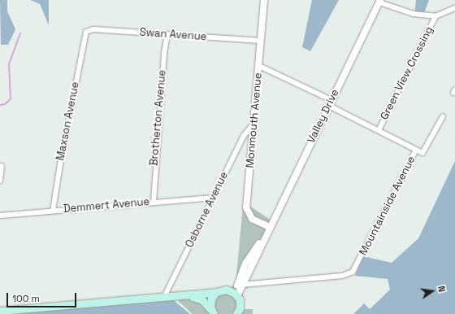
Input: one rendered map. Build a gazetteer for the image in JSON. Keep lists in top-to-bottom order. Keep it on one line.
{"streets":{"street":["Swan Avenue","Green View Crossing","Valley Drive","Brotherton Avenue","Monmouth Avenue","Maxson Avenue","Demmert Avenue","Mountainside Avenue","Osborne Avenue"]},"crossings":[["Swan Avenue","Brotherton Avenue"],["Swan Avenue","Monmouth Avenue"],["Swan Avenue","Maxson Avenue"],["Valley Drive","Monmouth Avenue"],["Valley Drive","Mountainside Avenue"],["Brotherton Avenue","Demmert Avenue"],["Monmouth Avenue","Osborne Avenue"],["Maxson Avenue","Demmert Avenue"],["Demmert Avenue","Osborne Avenue"]],"scale_bar":"100 m","north":"right"}
